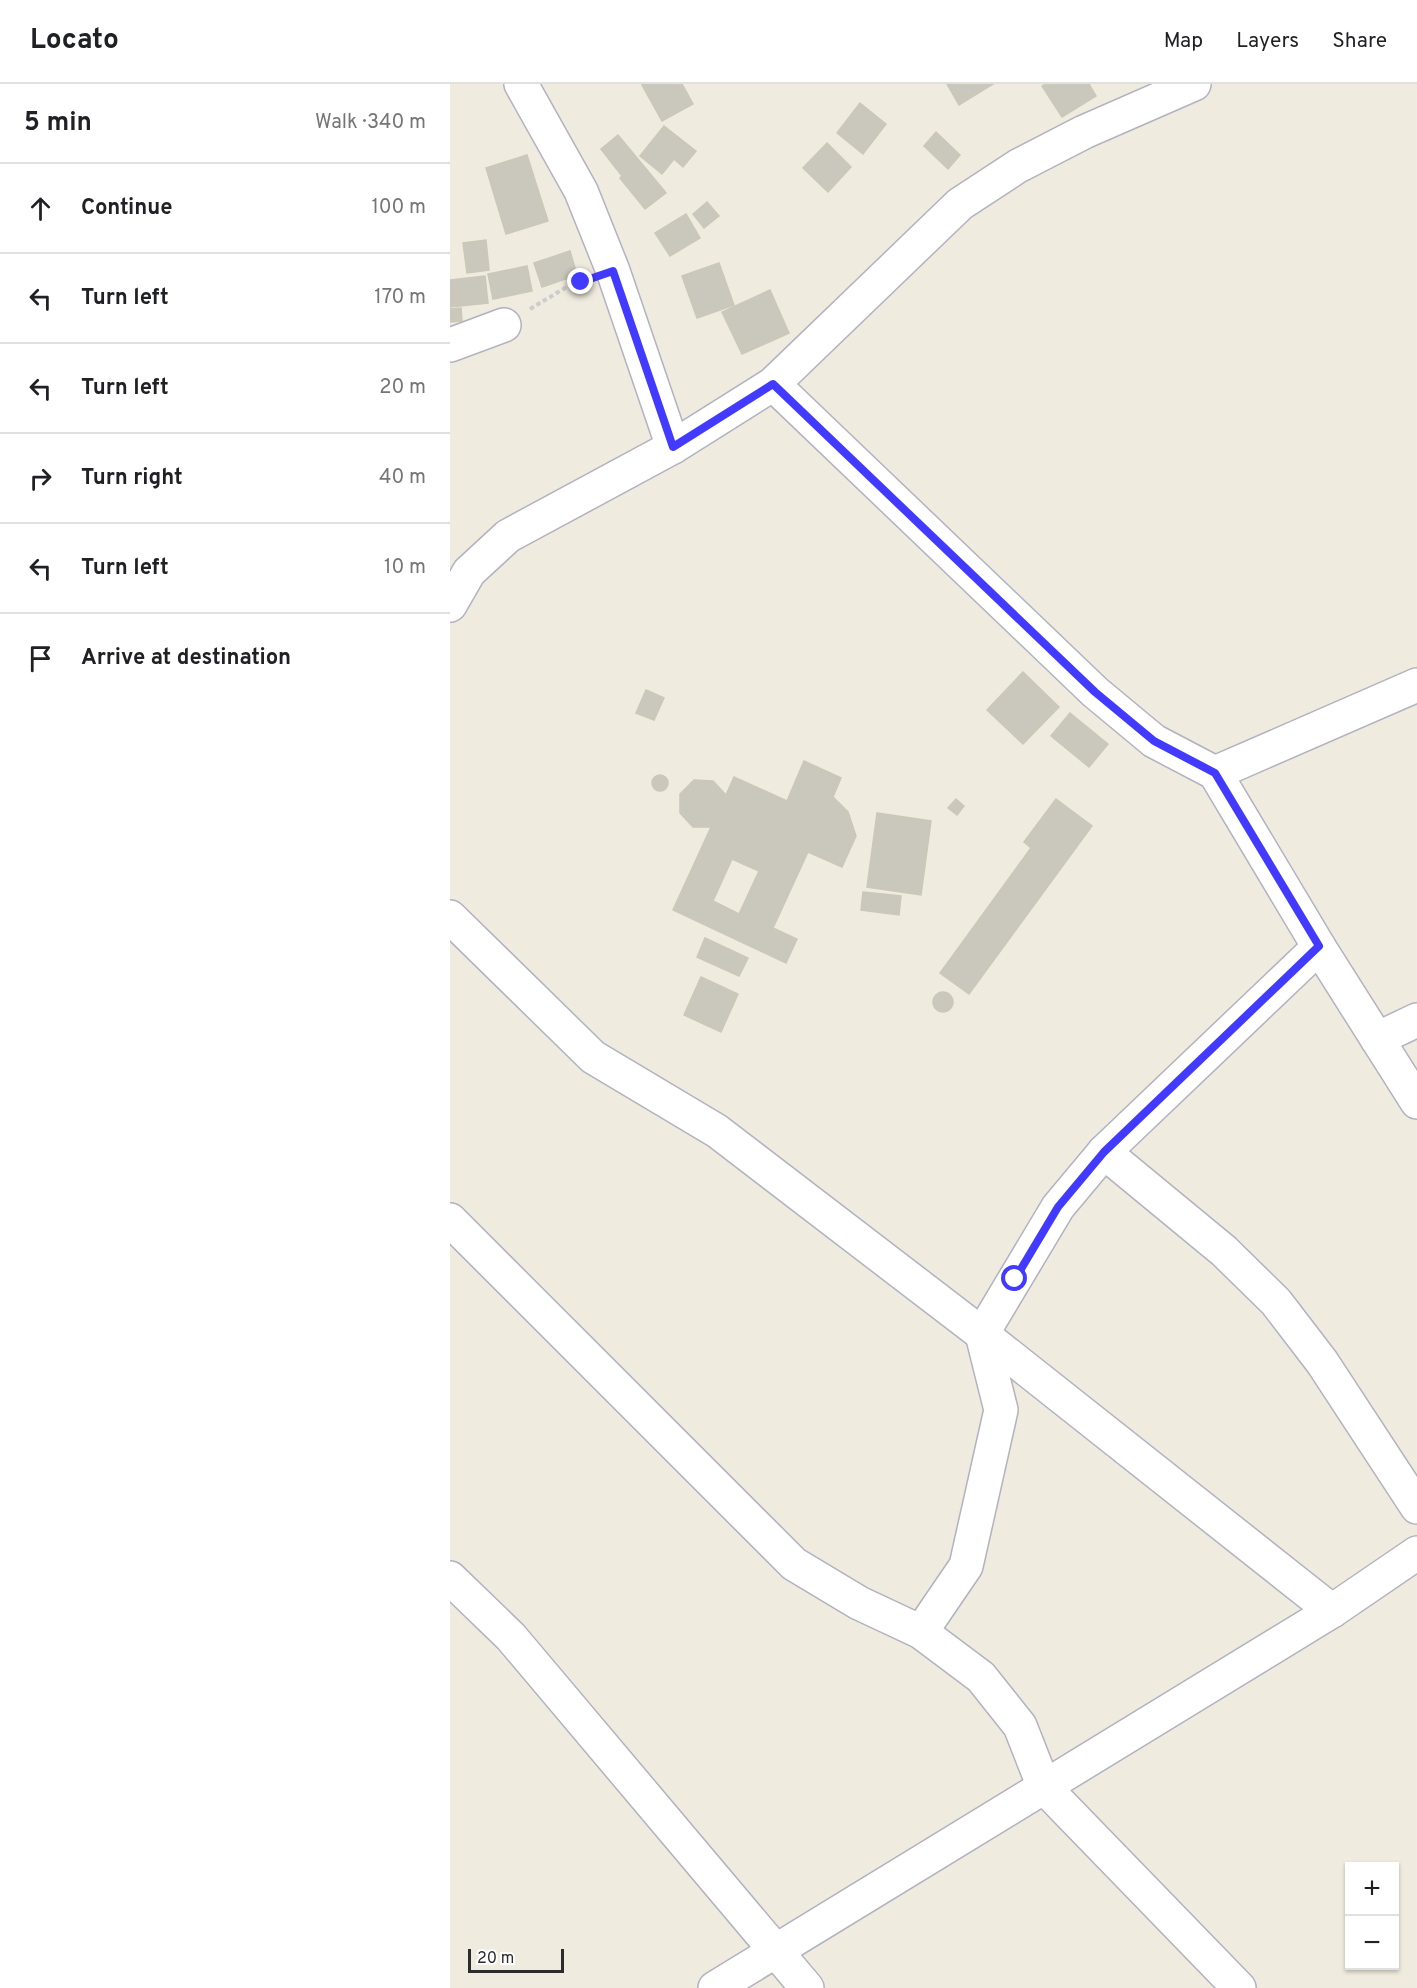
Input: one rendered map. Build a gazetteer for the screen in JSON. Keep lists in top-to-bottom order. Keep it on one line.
{"scale_bar":"20 m","page":{"header":"Locato","nav":["Map","Layers","Share"],"heading":["5 min","Walk · 340 m"],"list":[["Continue","100 m"],["Turn left","170 m"],["Turn left","20 m"],["Turn right","40 m"],["Turn left","10 m"],"Arrive at destination"],"map_buttons":["+","−"],"scale":"20 m"}}
